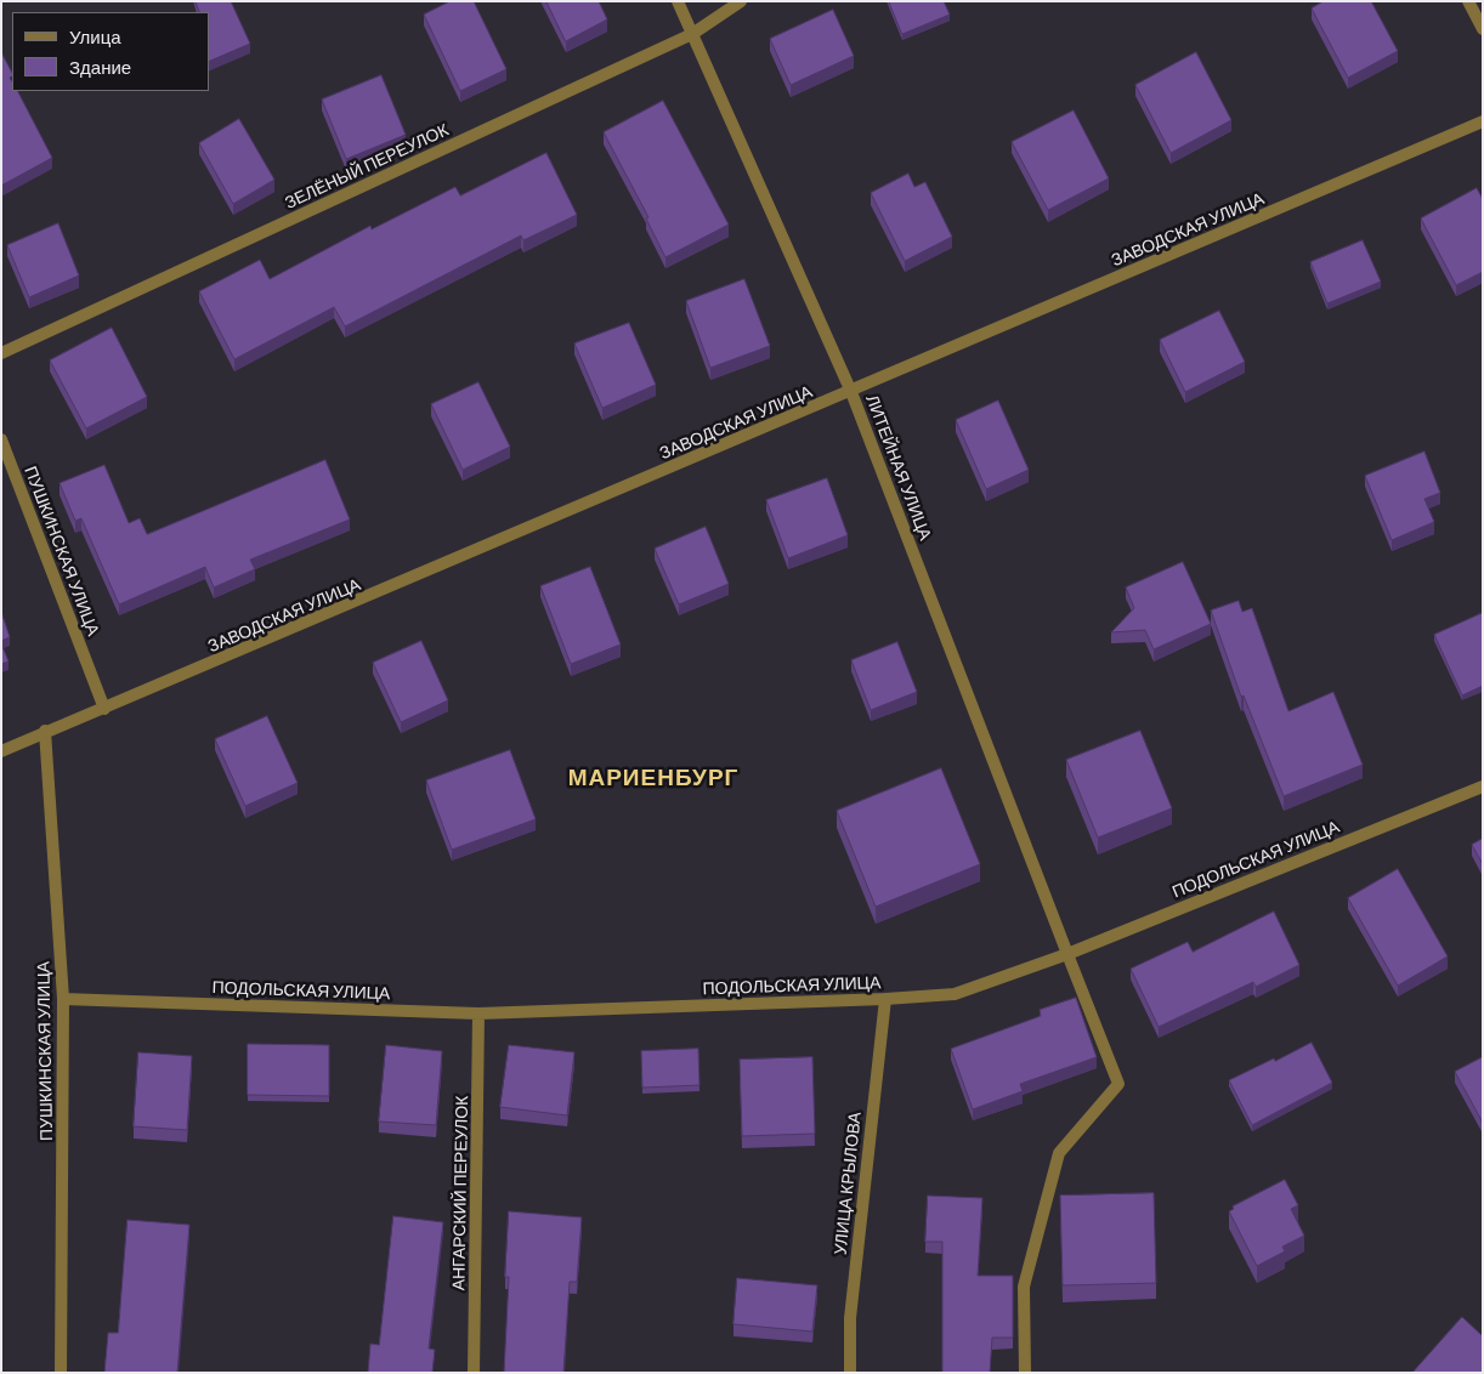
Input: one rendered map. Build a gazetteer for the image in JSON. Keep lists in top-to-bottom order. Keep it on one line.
{"streets":{"street":["ЗЕЛЁНЫЙ ПЕРЕУЛОК","ЗАВОДСКАЯ УЛИЦА","ЛИТЕЙНАЯ УЛИЦА","ПУШКИНСКАЯ УЛИЦА","ПОДОЛЬСКАЯ УЛИЦА","УЛИЦА КРЫЛОВА","АНГАРСКИЙ ПЕРЕУЛОК"]},"crossings":[["ЗЕЛЁНЫЙ ПЕРЕУЛОК","ЛИТЕЙНАЯ УЛИЦА"],["ЗАВОДСКАЯ УЛИЦА","ЛИТЕЙНАЯ УЛИЦА"],["ЗАВОДСКАЯ УЛИЦА","ПУШКИНСКАЯ УЛИЦА"],["ЛИТЕЙНАЯ УЛИЦА","ПОДОЛЬСКАЯ УЛИЦА"],["ПУШКИНСКАЯ УЛИЦА","ПОДОЛЬСКАЯ УЛИЦА"],["ПОДОЛЬСКАЯ УЛИЦА","УЛИЦА КРЫЛОВА"],["ПОДОЛЬСКАЯ УЛИЦА","АНГАРСКИЙ ПЕРЕУЛОК"]],"districts":["МАРИЕНБУРГ"],"legend":["Улица","Здание"]}
